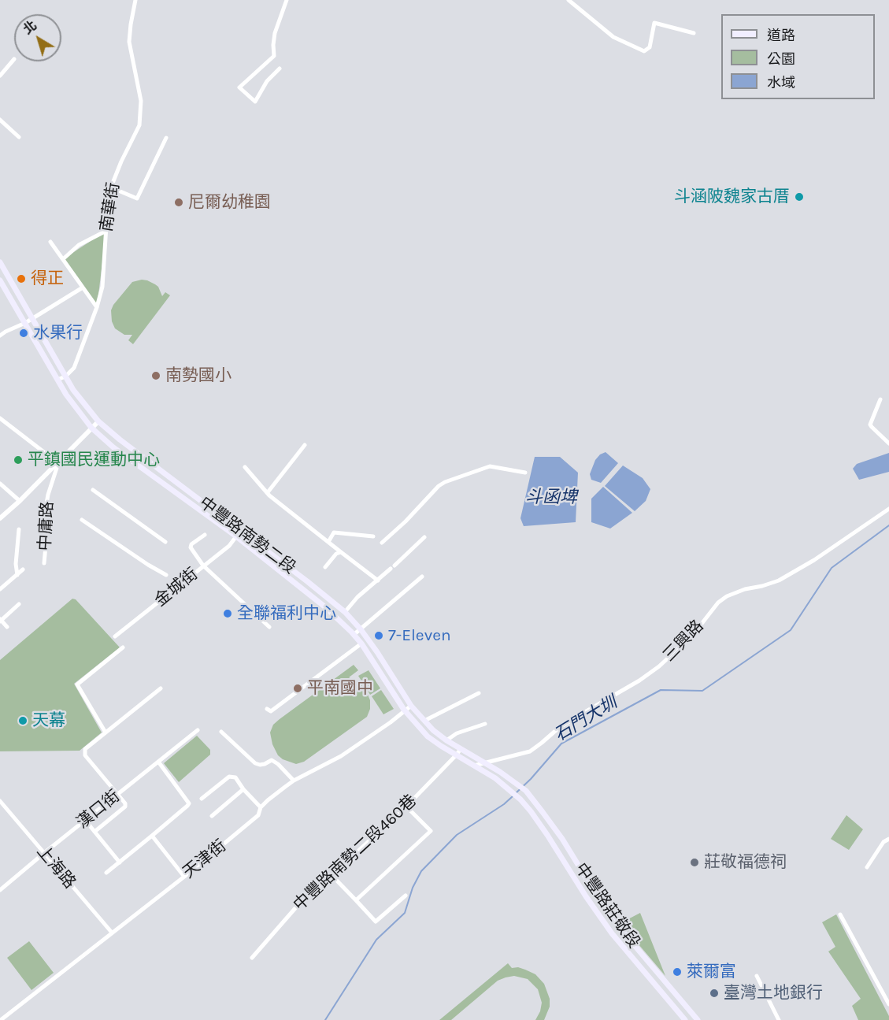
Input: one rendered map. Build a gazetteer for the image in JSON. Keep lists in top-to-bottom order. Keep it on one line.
{"streets":{"main road":["中豐路南勢二段","中豐路莊敬段"],"street":["南華街","中庸路","金城街","三興路","漢口街","中豐路南勢二段460巷","天津街","上海路"]},"crossings":[["南華街","中豐路南勢二段"],["中庸路","中豐路南勢二段"],["中豐路南勢二段","金城街"],["中豐路南勢二段","三興路"],["中豐路南勢二段","中豐路南勢二段460巷"],["中豐路南勢二段","天津街"],["中豐路南勢二段","中豐路莊敬段"],["漢口街","上海路"],["天津街","上海路"]],"water":["斗函埤","石門大圳"],"places":["斗涵陂魏家古厝","尼爾幼稚園","得正","水果行","南勢國小","平鎮國民運動中心","全聯福利中心","7-Eleven","平南國中","天幕","莊敬福德祠","萊爾富","臺灣土地銀行"],"legend":["道路","公園","水域"],"north":"top left"}
